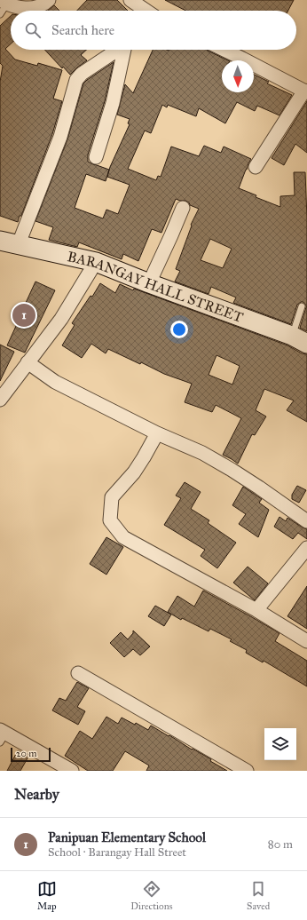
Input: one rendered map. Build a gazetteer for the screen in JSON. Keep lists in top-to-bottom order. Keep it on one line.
{"streets":{"main road":["BARANGAY HALL STREET"]},"scale_bar":"20 m","north":"bottom","page":{"search":"Search here","pins":"1","scale":"20 m","heading":"Nearby","list":[{"mark":"1","name":"Panipuan Elementary School","note":"School · Barangay Hall Street","value":"80 m"}],"nav":["Map","Directions","Saved"]}}
